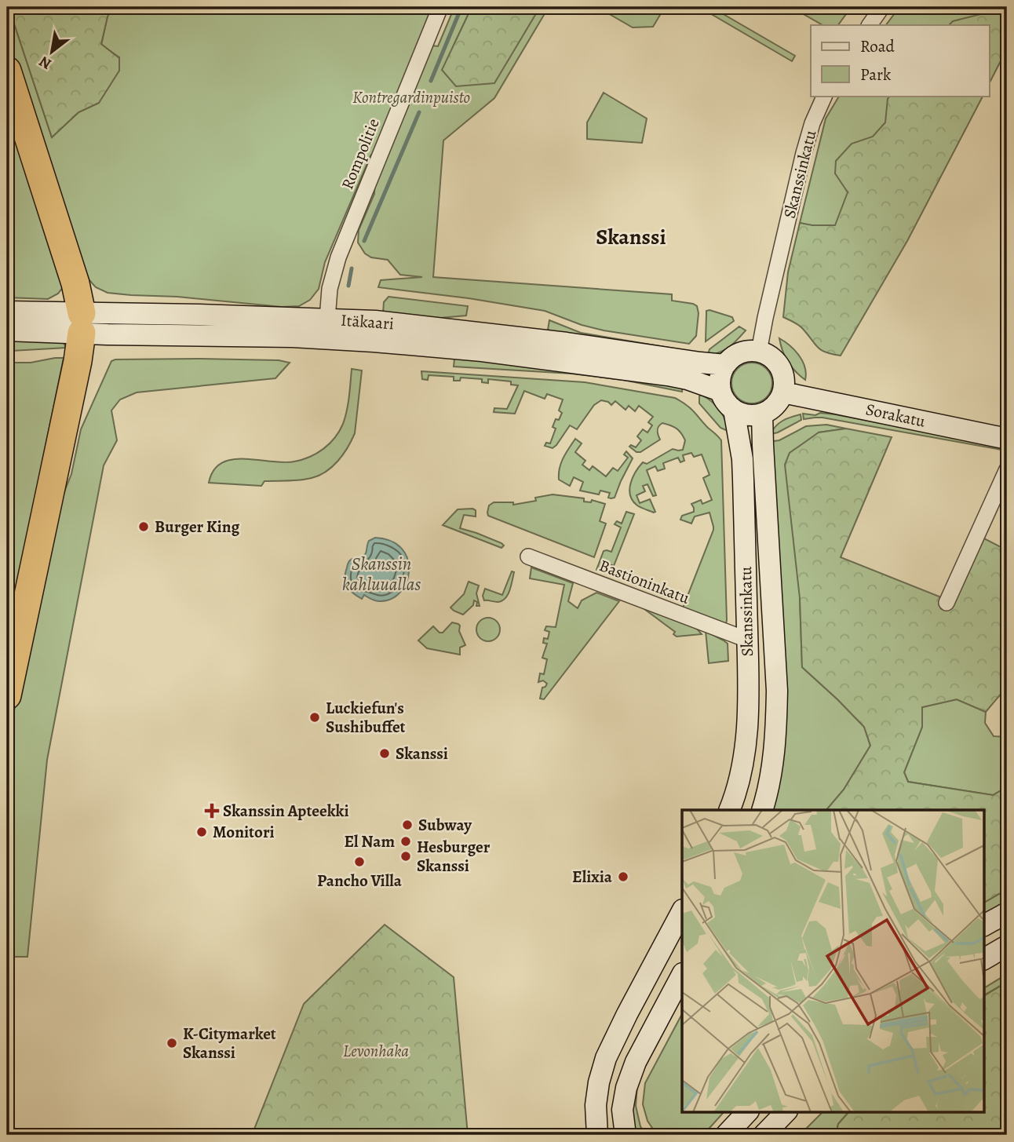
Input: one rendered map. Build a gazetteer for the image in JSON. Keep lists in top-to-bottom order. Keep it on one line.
{"streets":{"street":["Rompolitie","Skanssinkatu","Itäkaari","Sorakatu","Bastioninkatu"]},"crossings":[["Rompolitie","Itäkaari"],["Skanssinkatu","Itäkaari"],["Skanssinkatu","Sorakatu"],["Skanssinkatu","Bastioninkatu"],["Itäkaari","Sorakatu"]],"districts":["Skanssi"],"water":["Skanssin kahluuallas"],"parks":["Kontregardinpuisto","Levonhaka"],"places":{"other":["Burger King","Luckiefun's Sushibuffet","Skanssi","Subway","Monitori","El Nam","Hesburger Skanssi","Pancho Villa","Elixia","K-Citymarket Skanssi"],"health":["Skanssin Apteekki"]},"legend":["Road","Park"],"north":"bottom left"}
